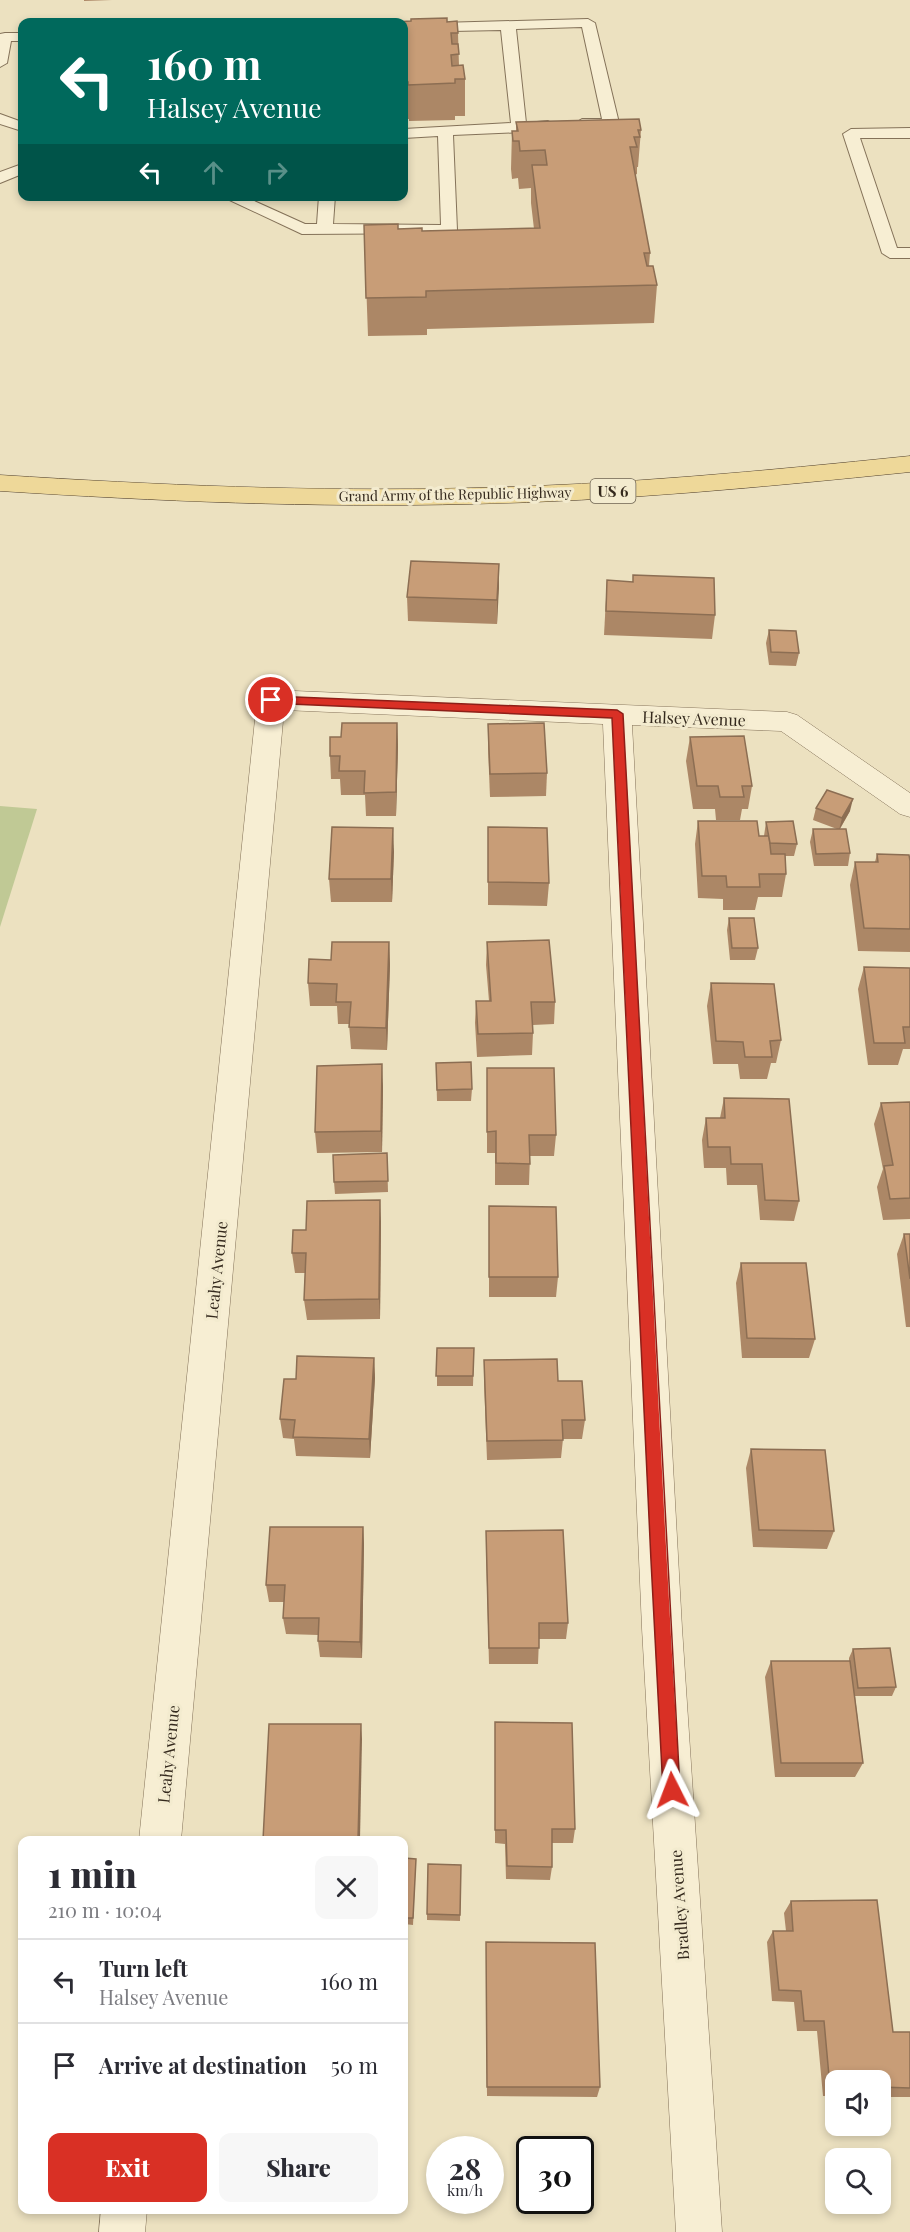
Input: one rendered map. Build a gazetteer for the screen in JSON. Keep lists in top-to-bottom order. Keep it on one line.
{"streets":{"main road":["US 6","Grand Army of the Republic Highway"],"street":["Halsey Avenue","Leahy Avenue","Bradley Avenue"]},"crossings":[["Halsey Avenue","Leahy Avenue"],["Halsey Avenue","Bradley Avenue"]],"page":{"turn":["160 m","Halsey Avenue"],"heading":["1 min","210 m · 10:04"],"list":[{"name":"Turn left","note":"Halsey Avenue","value":"160 m"},{"name":"Arrive at destination","value":"50 m"}],"buttons":["Exit","Share"],"speed":"28 km/h","limit":"30"}}
